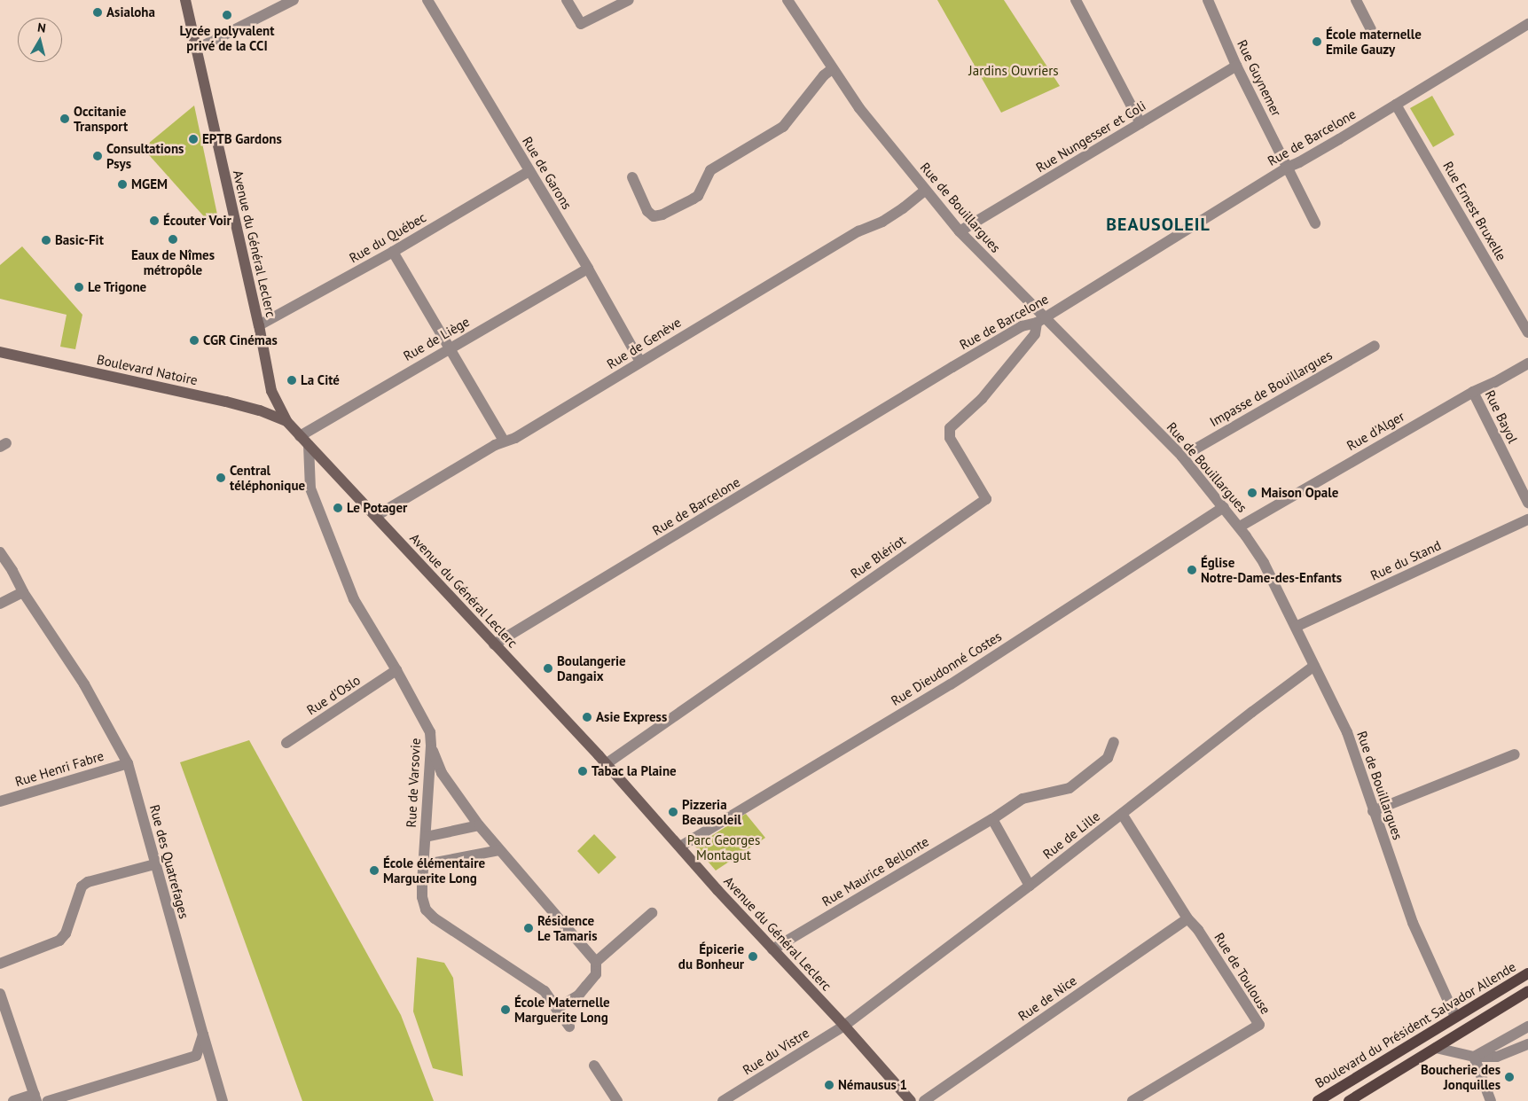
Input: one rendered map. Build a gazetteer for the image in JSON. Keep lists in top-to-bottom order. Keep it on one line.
{"streets":{"main road":["Avenue du Général Leclerc","Boulevard Natoire","Boulevard du Président Salvador Allende"],"street":["Rue Guynemer","Rue Nungesser et Coli","Rue de Barcelone","Rue de Garons","Rue de Bouillargues","Rue Ernest Bruxelle","Rue du Québec","Rue de Liège","Rue de Genève","Impasse de Bouillargues","Rue Bayol","Rue d'Alger","Rue Blériot","Rue du Stand","Rue Dieudonné Costes","Rue d'Oslo","Rue Henri Fabre","Rue de Varsovie","Rue de Lille","Rue des Quatrefages","Rue Maurice Bellonte","Rue de Toulouse","Rue de Nice","Rue du Vistre"]},"crossings":[["Rue Guynemer","Rue Nungesser et Coli"],["Rue Guynemer","Rue de Barcelone"],["Rue Nungesser et Coli","Rue de Bouillargues"],["Rue de Barcelone","Rue de Bouillargues"],["Rue de Barcelone","Rue Ernest Bruxelle"],["Rue de Barcelone","Avenue du Général Leclerc"],["Rue de Barcelone","Rue Blériot"],["Rue de Garons","Rue du Québec"],["Rue de Garons","Rue de Liège"],["Rue de Garons","Rue de Genève"],["Rue de Bouillargues","Rue de Genève"],["Rue de Bouillargues","Impasse de Bouillargues"],["Rue de Bouillargues","Rue d'Alger"],["Rue de Bouillargues","Rue Blériot"],["Rue de Bouillargues","Rue du Stand"],["Rue de Bouillargues","Rue Dieudonné Costes"],["Rue de Bouillargues","Rue de Lille"],["Rue de Bouillargues","Boulevard du Président Salvador Allende"],["Rue du Québec","Avenue du Général Leclerc"],["Avenue du Général Leclerc","Rue de Liège"],["Avenue du Général Leclerc","Rue de Genève"],["Avenue du Général Leclerc","Boulevard Natoire"],["Avenue du Général Leclerc","Rue Blériot"],["Avenue du Général Leclerc","Rue Dieudonné Costes"],["Avenue du Général Leclerc","Rue de Varsovie"],["Avenue du Général Leclerc","Rue de Lille"],["Avenue du Général Leclerc","Rue Maurice Bellonte"],["Avenue du Général Leclerc","Rue du Vistre"],["Rue Bayol","Rue d'Alger"],["Rue d'Oslo","Rue de Varsovie"],["Rue Henri Fabre","Rue des Quatrefages"],["Rue de Lille","Rue de Toulouse"],["Rue de Lille","Rue du Vistre"],["Rue de Toulouse","Rue de Nice"]],"districts":["BEAUSOLEIL"],"parks":["Jardins Ouvriers","Parc Georges Montagut"],"places":["Asialoha","Lycée polyvalent privé de la CCI","École maternelle Emile Gauzy","Occitanie Transport","EPTB Gardons","Consultations Psys","MGEM","Écouter Voir","Eaux de Nîmes métropôle","Basic-Fit","Le Trigone","CGR Cinémas","La Cité","Central téléphonique","Maison Opale","Le Potager","Église Notre-Dame-des-Enfants","Boulangerie Dangaix","Asie Express","Tabac la Plaine","Pizzeria Beausoleil","École élémentaire Marguerite Long","Résidence Le Tamaris","Épicerie du Bonheur","École Maternelle Marguerite Long","Boucherie des Jonquilles","Némausus 1"],"north":"top"}
